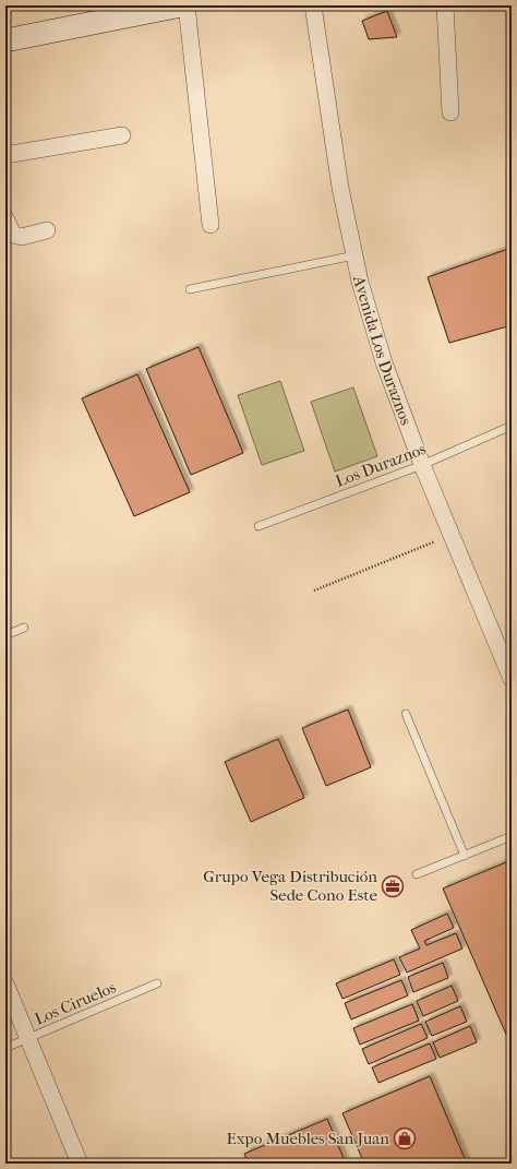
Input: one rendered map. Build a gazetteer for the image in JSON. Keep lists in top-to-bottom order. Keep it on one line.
{"streets":{"street":["Avenida Los Duraznos"],"lane":["Los Duraznos","Los Ciruelos"]},"crossings":[["Avenida Los Duraznos","Los Duraznos"]],"places":{"office":["Grupo Vega Distribución Sede Cono Este"],"shop":["Expo Muebles San Juan"]}}
